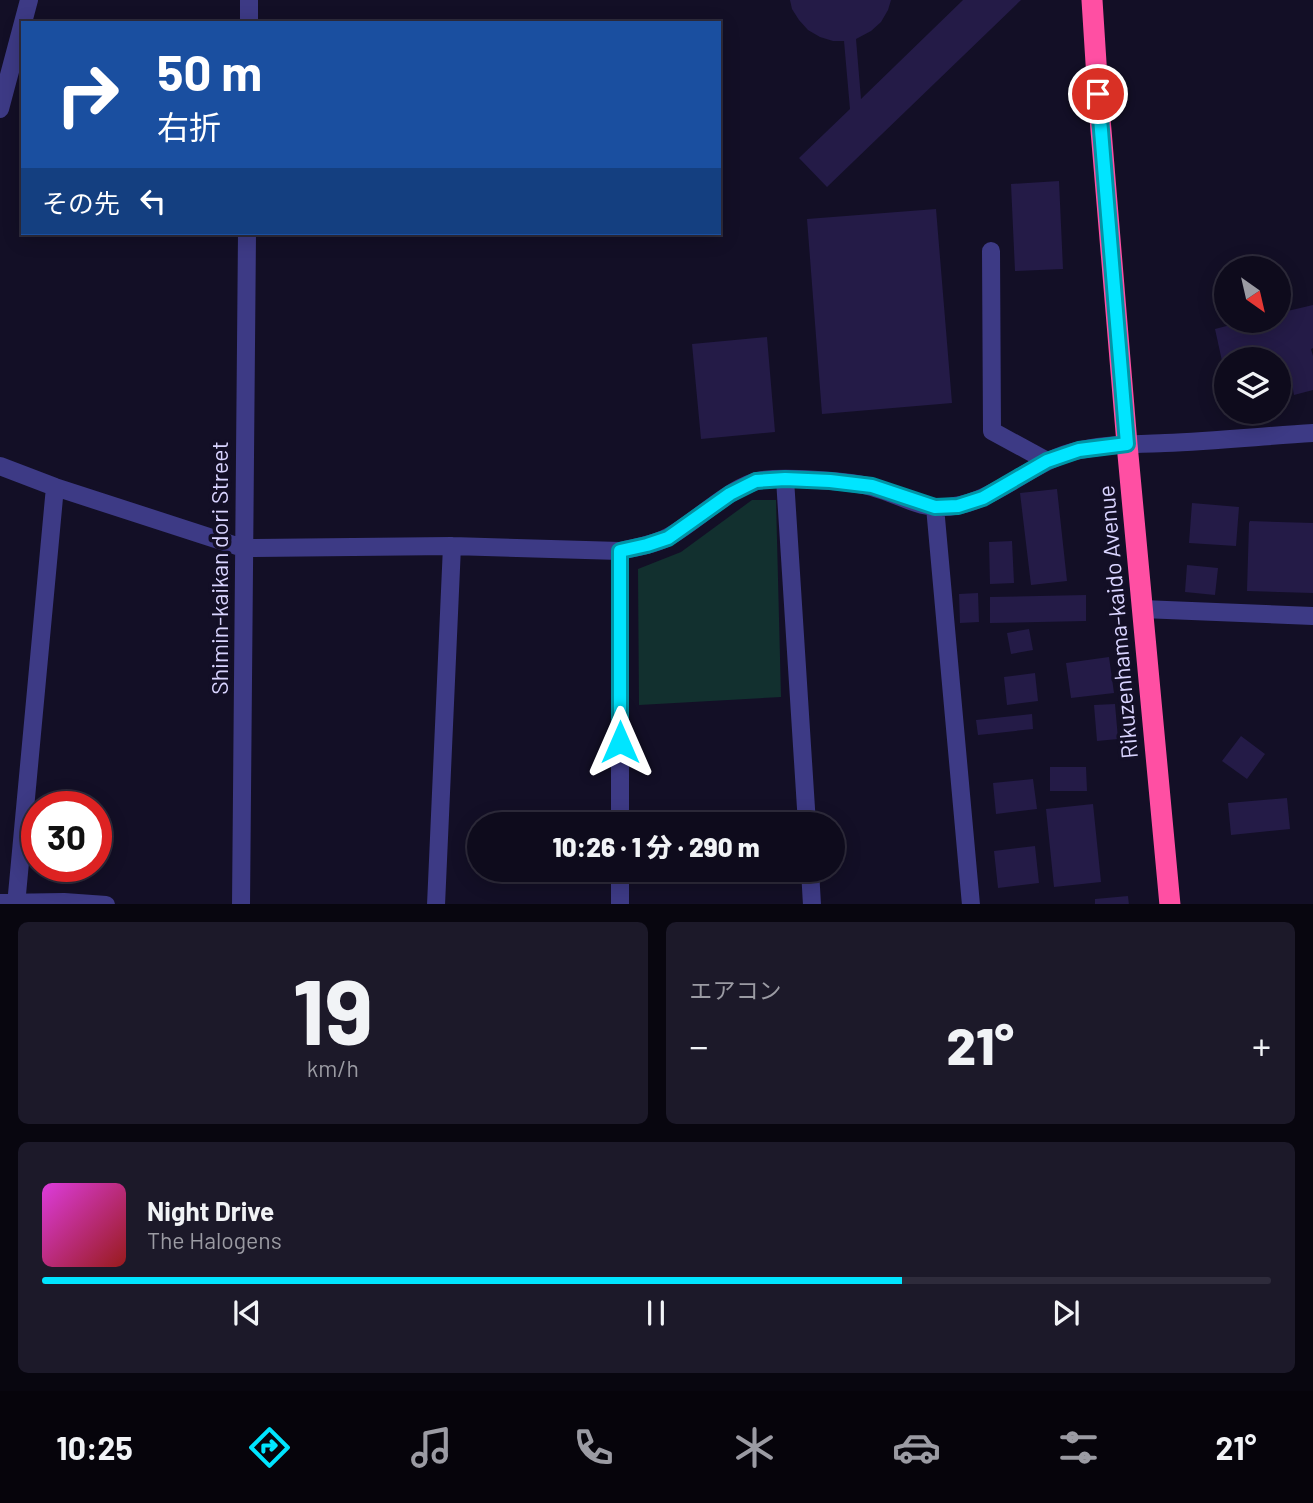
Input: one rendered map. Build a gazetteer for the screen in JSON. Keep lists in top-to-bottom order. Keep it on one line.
{"streets":{"highway":["Rikuzenhama-kaido Avenue"],"street":["Shimin-kaikan dori Street"]},"north":"bottom right","page":{"turn":["50 m","右折"],"then":"その先","limit":"30","trip":"10:26 · 1 分 · 290 m","tile":[["19","km/h"],"エアコン"],"heat":["−","21°","+"],"song":["Night Drive","The Halogens"],"tabs":["10:25","21°"]}}
